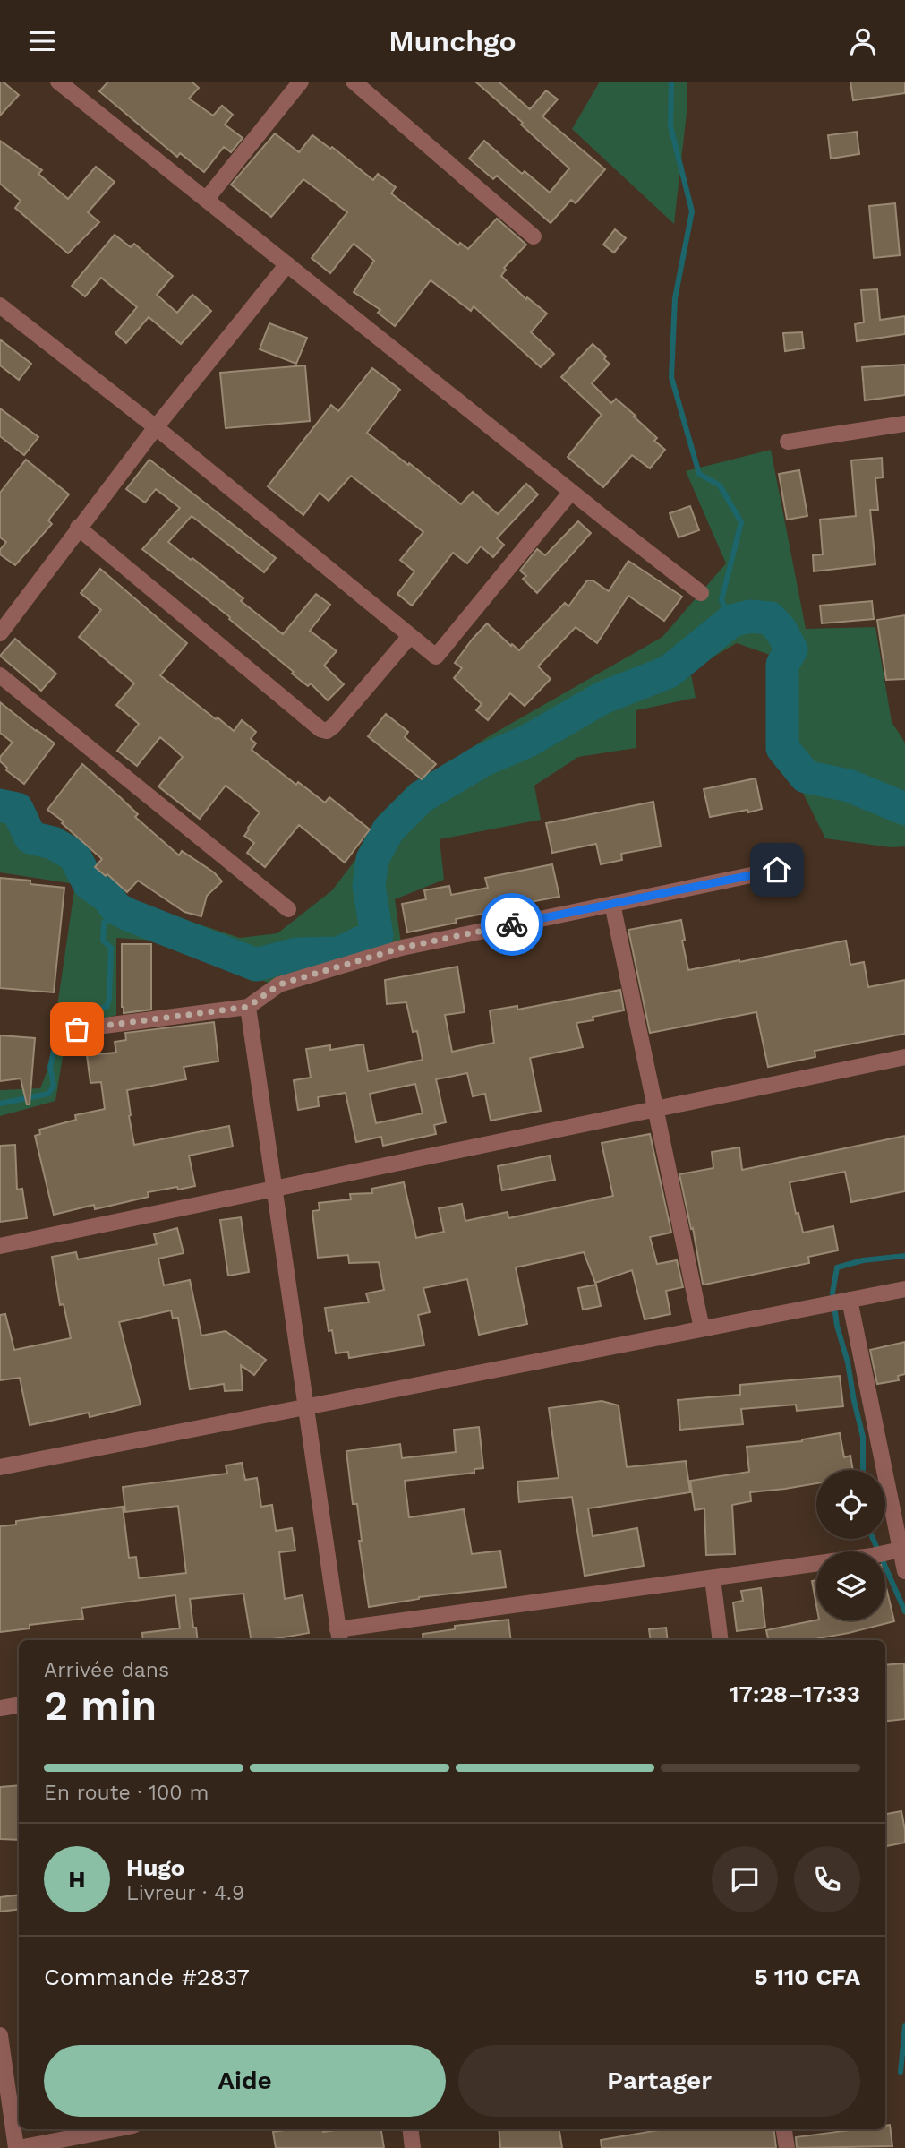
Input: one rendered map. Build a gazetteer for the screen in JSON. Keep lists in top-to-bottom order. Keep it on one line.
{"page":{"header":"Munchgo","heading":["2 min","Arrivée dans","17:28–17:33"],"panel":["Hugo","Livreur · 4.9","Commande #2837","5 110 CFA"],"bar":"En route · 100 m","round":"H","buttons":["Aide","Partager"]}}
